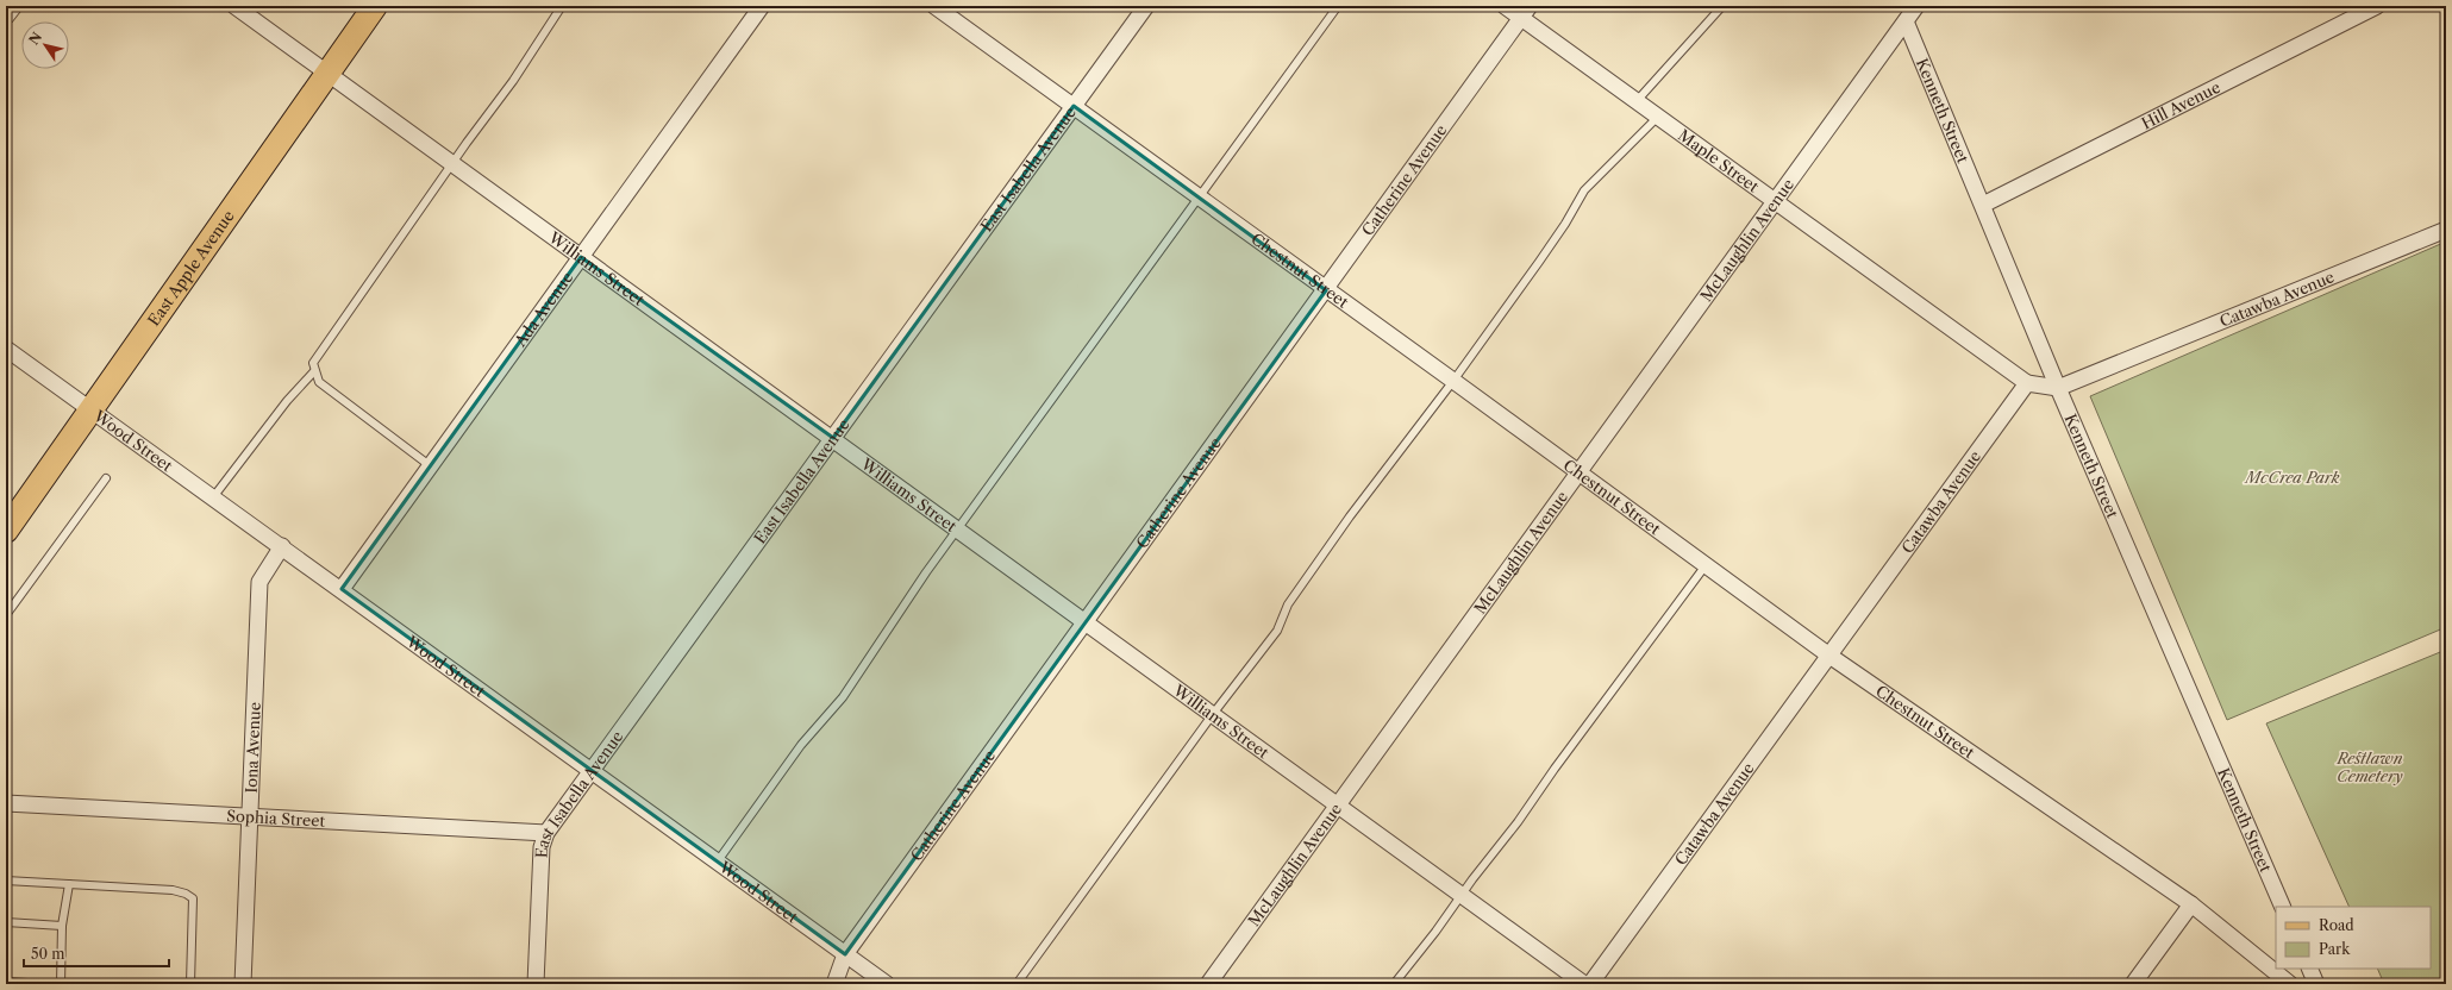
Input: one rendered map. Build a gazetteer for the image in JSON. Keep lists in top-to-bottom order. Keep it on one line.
{"streets":{"main road":["East Apple Avenue"],"street":["Hill Avenue","Kenneth Street","Maple Street","East Isabella Avenue","Catherine Avenue","McLaughlin Avenue","Williams Street","Chestnut Street","Catawba Avenue","Ada Avenue","Wood Street","Iona Avenue","Sophia Street"]},"crossings":[["Hill Avenue","Kenneth Street"],["Kenneth Street","McLaughlin Avenue"],["Kenneth Street","Catawba Avenue"],["Maple Street","Catherine Avenue"],["Maple Street","McLaughlin Avenue"],["Maple Street","Catawba Avenue"],["East Isabella Avenue","Williams Street"],["East Isabella Avenue","Chestnut Street"],["East Isabella Avenue","Wood Street"],["East Isabella Avenue","Sophia Street"],["Catherine Avenue","Williams Street"],["Catherine Avenue","Chestnut Street"],["Catherine Avenue","Wood Street"],["McLaughlin Avenue","Williams Street"],["McLaughlin Avenue","Chestnut Street"],["East Apple Avenue","Williams Street"],["East Apple Avenue","Wood Street"],["Williams Street","Ada Avenue"],["Chestnut Street","Catawba Avenue"],["Ada Avenue","Wood Street"],["Wood Street","Iona Avenue"],["Iona Avenue","Sophia Street"]],"parks":["McCrea Park","Restlawn Cemetery"],"legend":["Road","Park"],"scale_bar":"50 m","north":"top left"}
